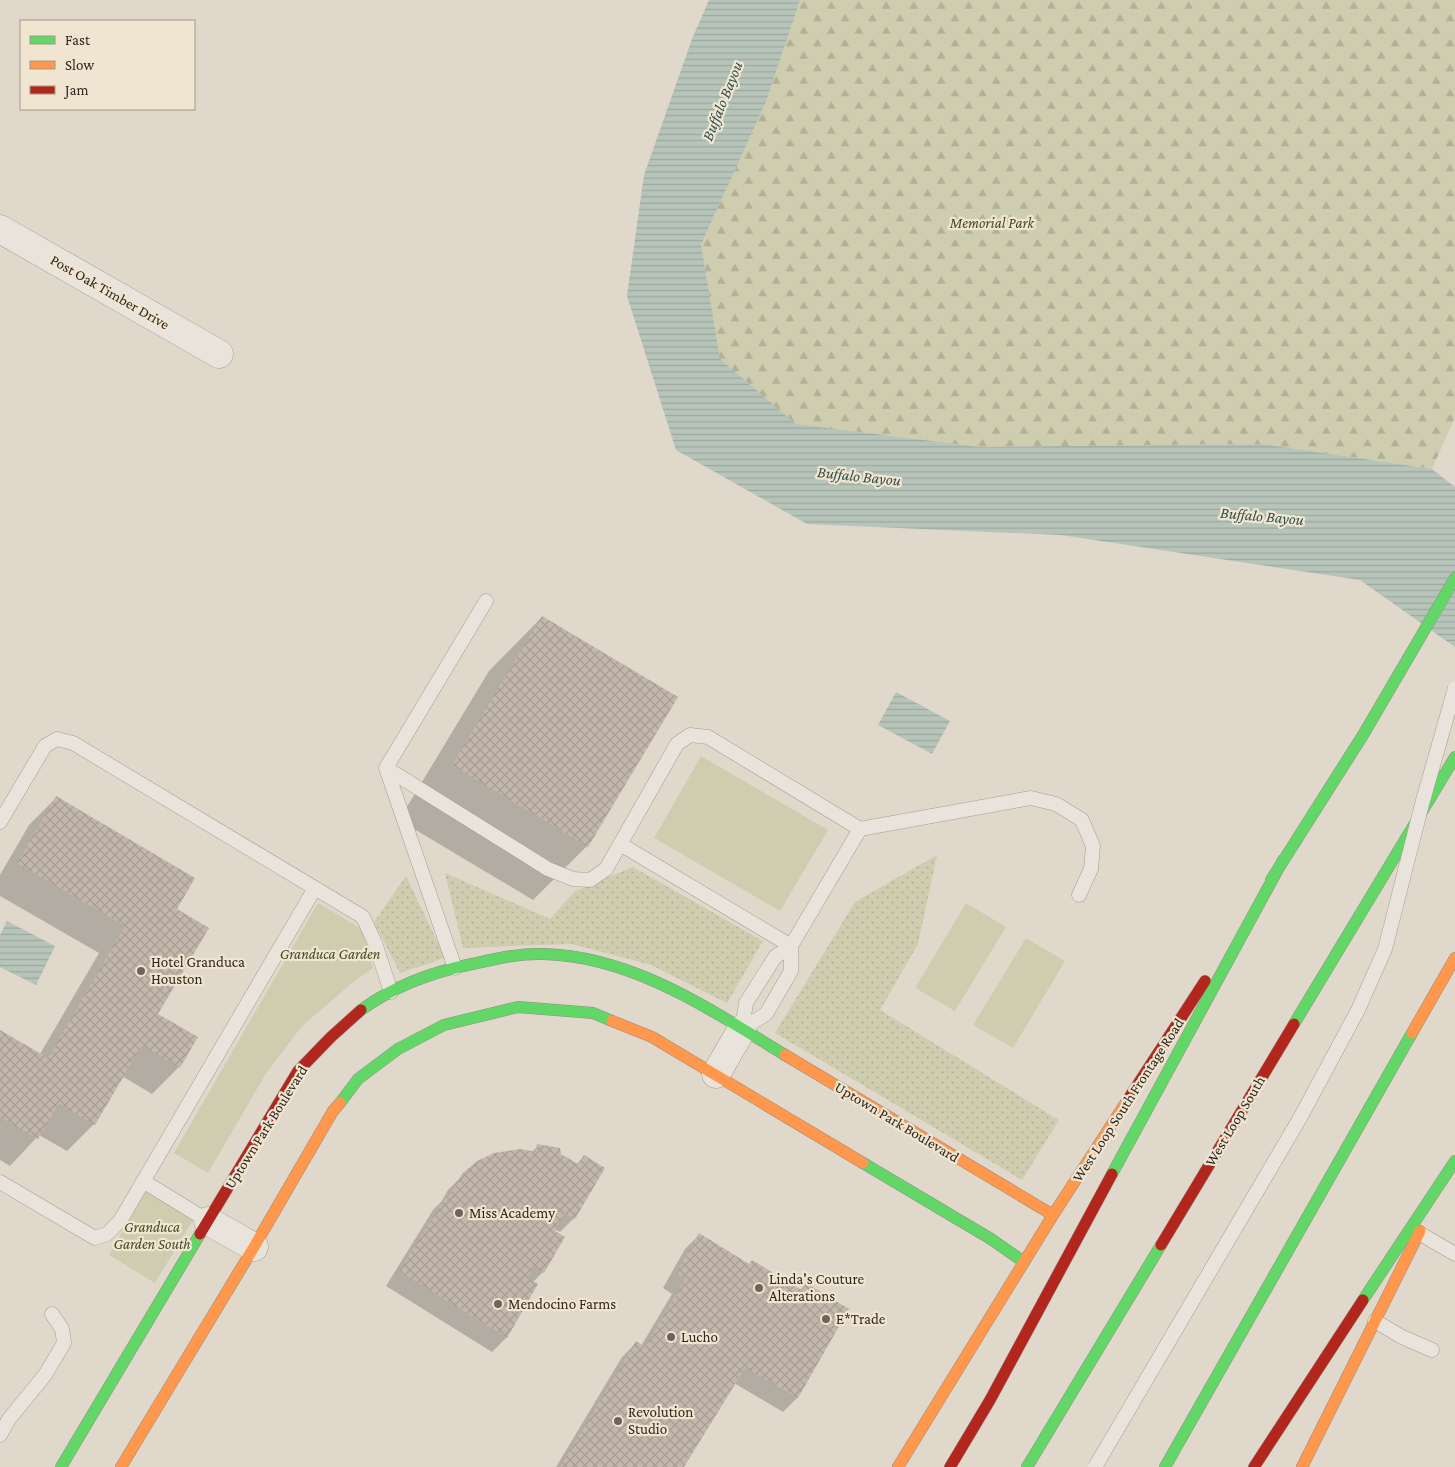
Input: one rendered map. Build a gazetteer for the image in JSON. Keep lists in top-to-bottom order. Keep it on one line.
{"streets":{"main road":["West Loop South Frontage Road","West Loop South","Uptown Park Boulevard"],"street":["Post Oak Timber Drive"]},"crossings":[["West Loop South Frontage Road","Uptown Park Boulevard"]],"water":["Buffalo Bayou"],"parks":["Memorial Park","Granduca Garden","Granduca Garden South"],"places":["Hotel Granduca Houston","Miss Academy","Linda's Couture Alterations","Mendocino Farms","E*Trade","Lucho","Revolution Studio"],"legend":["Fast","Slow","Jam"]}
